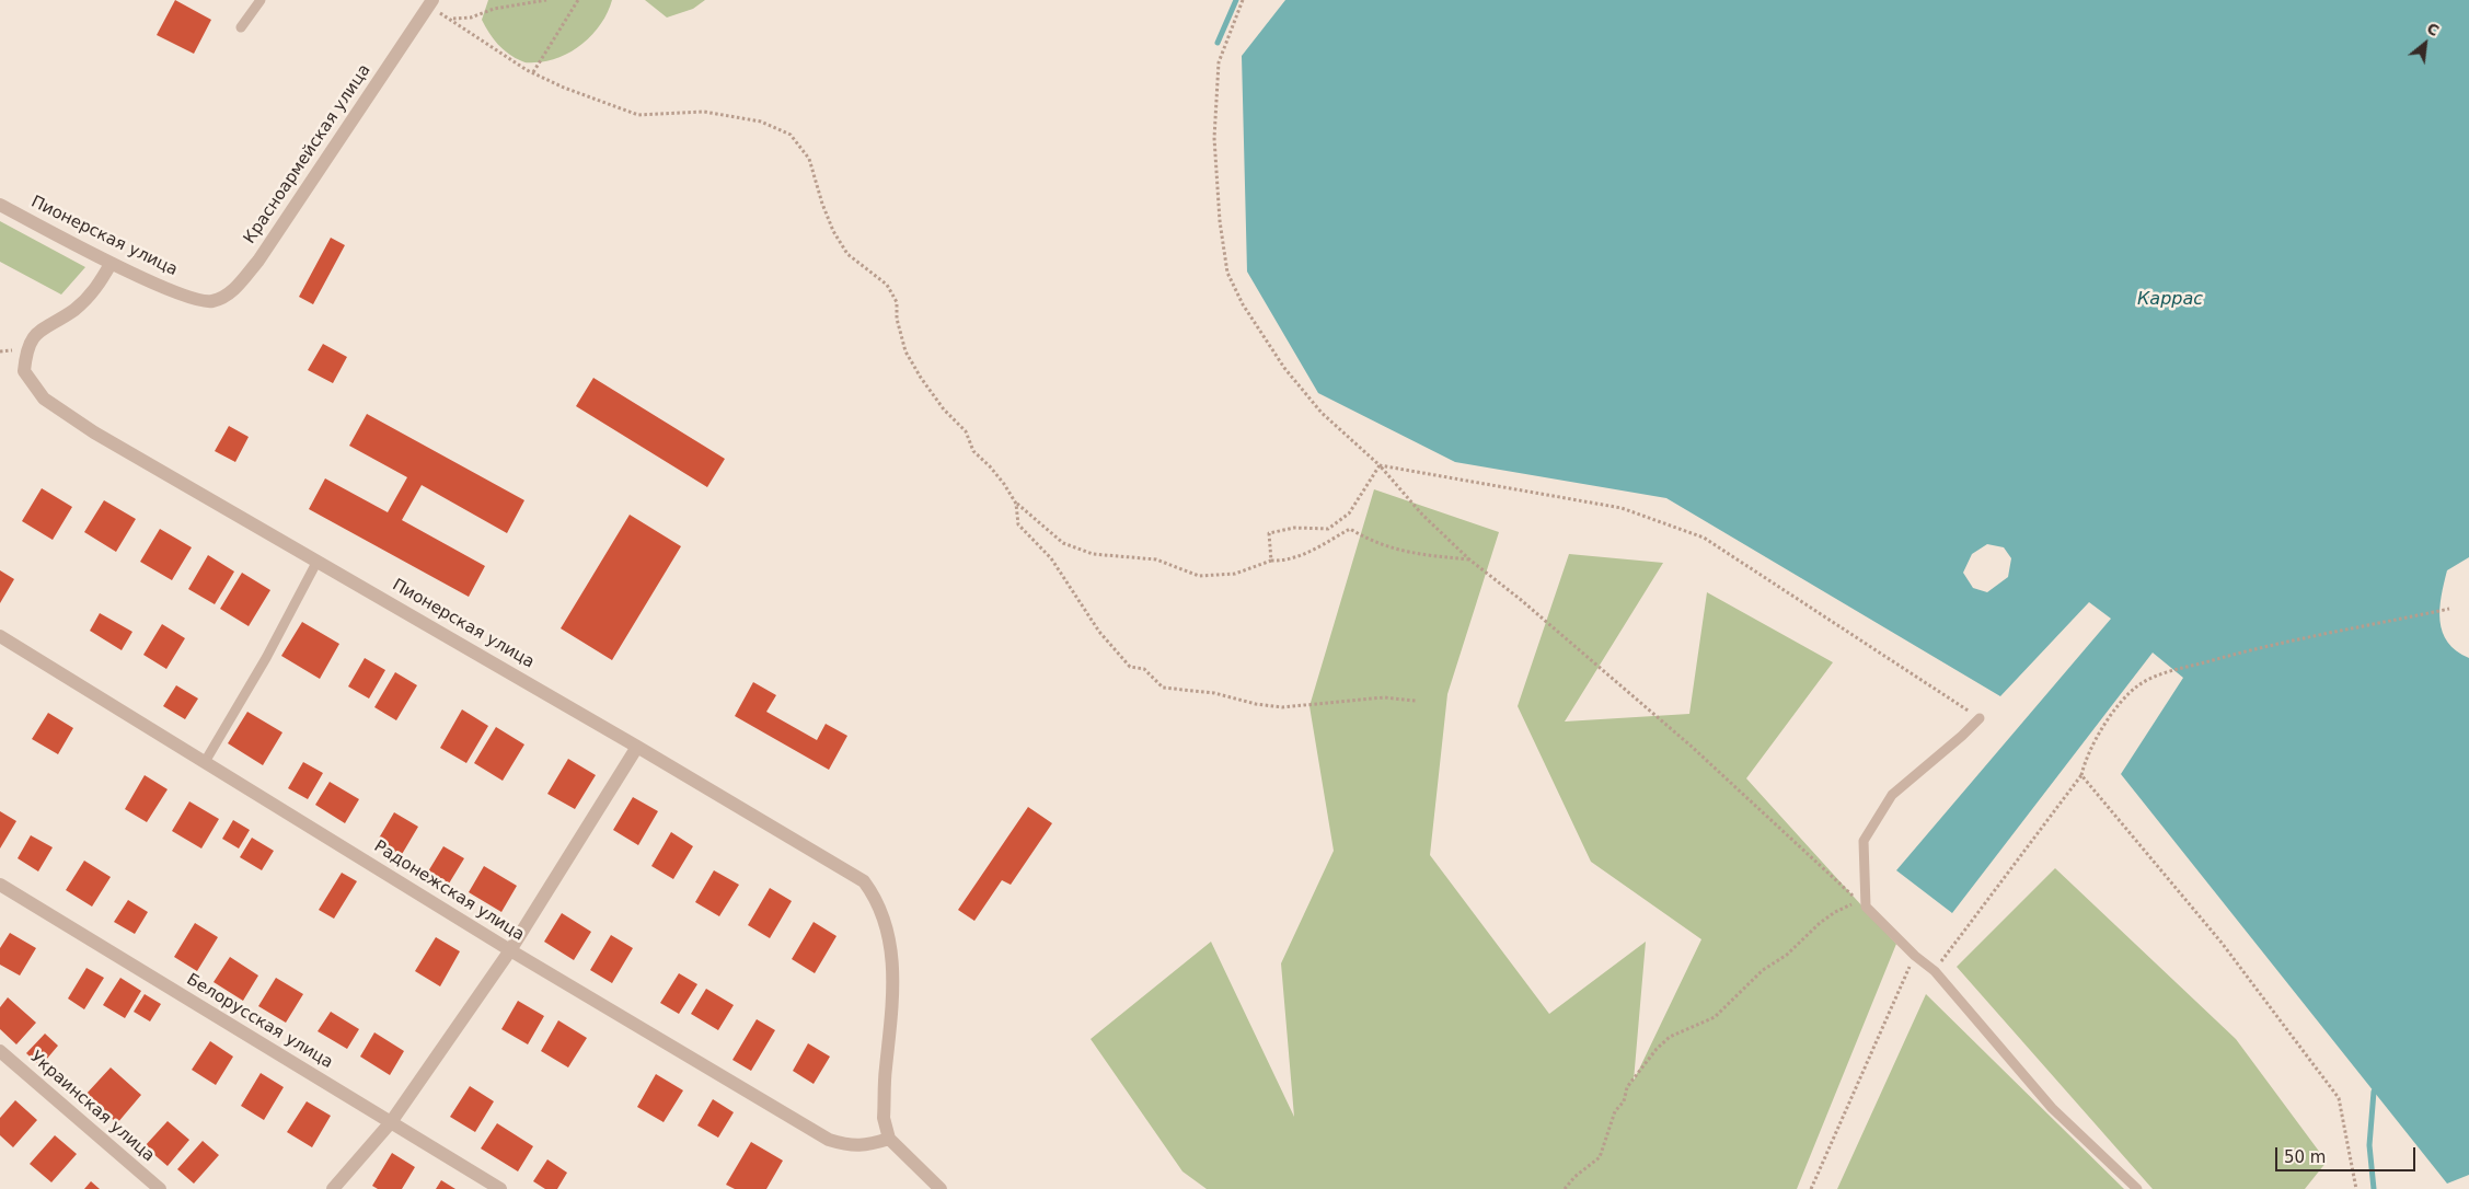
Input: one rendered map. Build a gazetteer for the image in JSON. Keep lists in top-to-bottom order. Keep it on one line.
{"streets":{"street":["Красноармейская улица","Пионерская улица","Радонежская улица","Белорусская улица","Украинская улица"]},"crossings":[["Красноармейская улица","Пионерская улица"],["Пионерская улица","Радонежская улица"]],"water":["Каррас"],"scale_bar":"50 m","north":"top right"}
